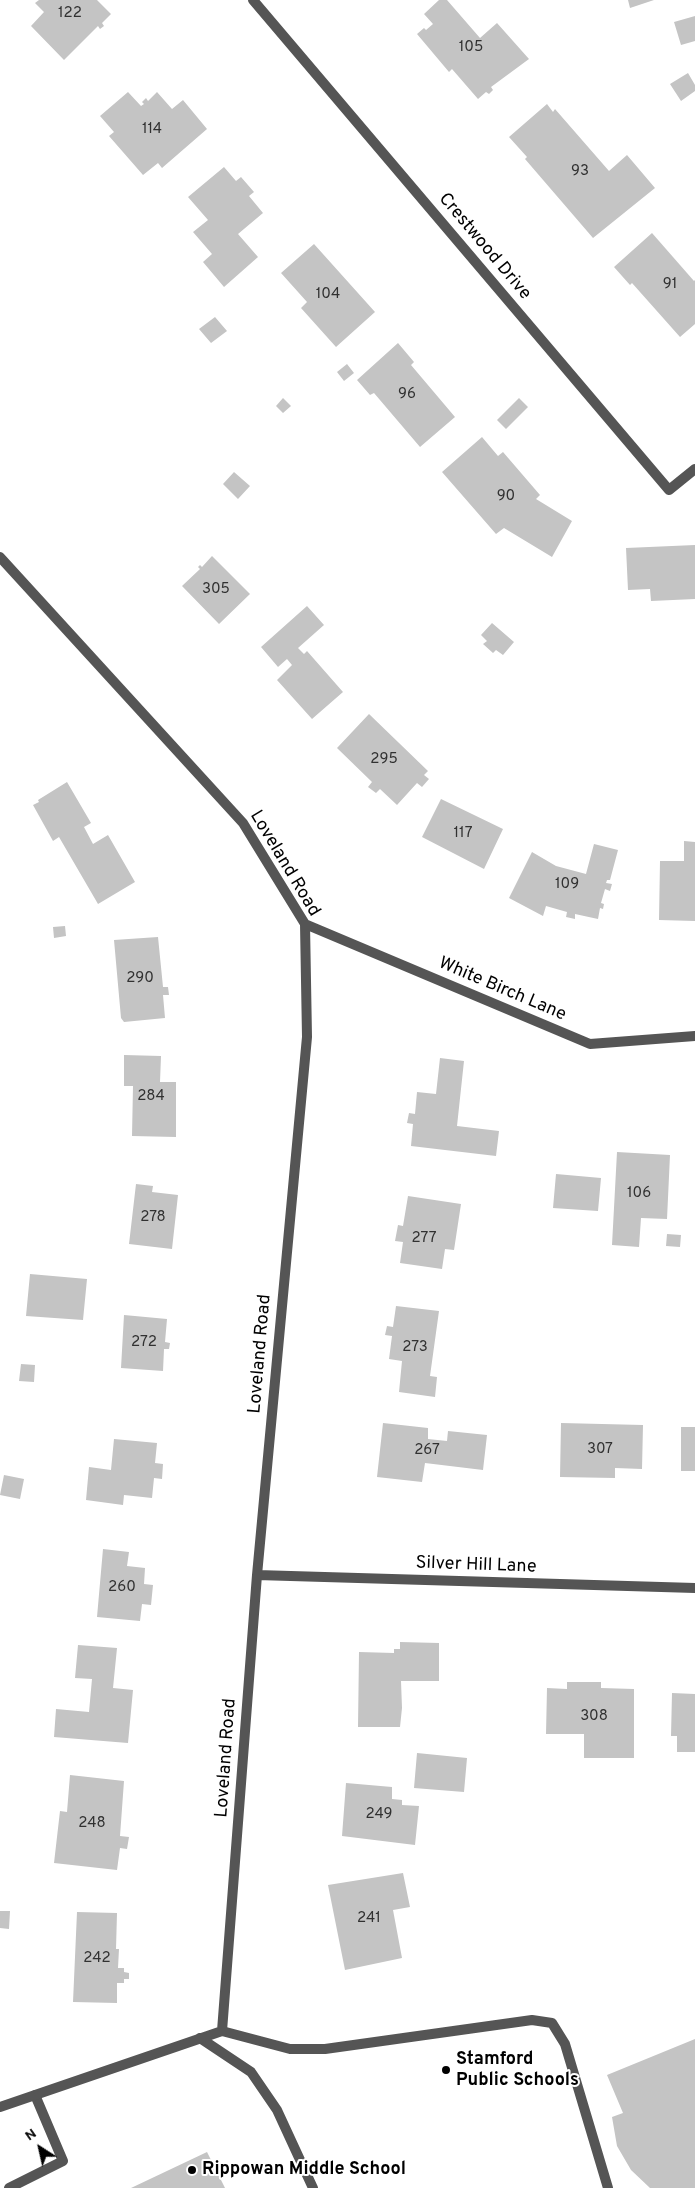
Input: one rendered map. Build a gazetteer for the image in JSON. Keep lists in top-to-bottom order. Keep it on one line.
{"streets":{"street":["Crestwood Drive","Loveland Road","White Birch Lane","Silver Hill Lane"]},"crossings":[["Loveland Road","White Birch Lane"],["Loveland Road","Silver Hill Lane"]],"places":["Stamford Public Schools","Rippowan Middle School"],"house_numbers":["122","105","114","93","91","104","96","90","305","295","117","109","290","284","106","278","277","272","273","307","267","260","308","249","248","241","242"],"north":"top left"}
